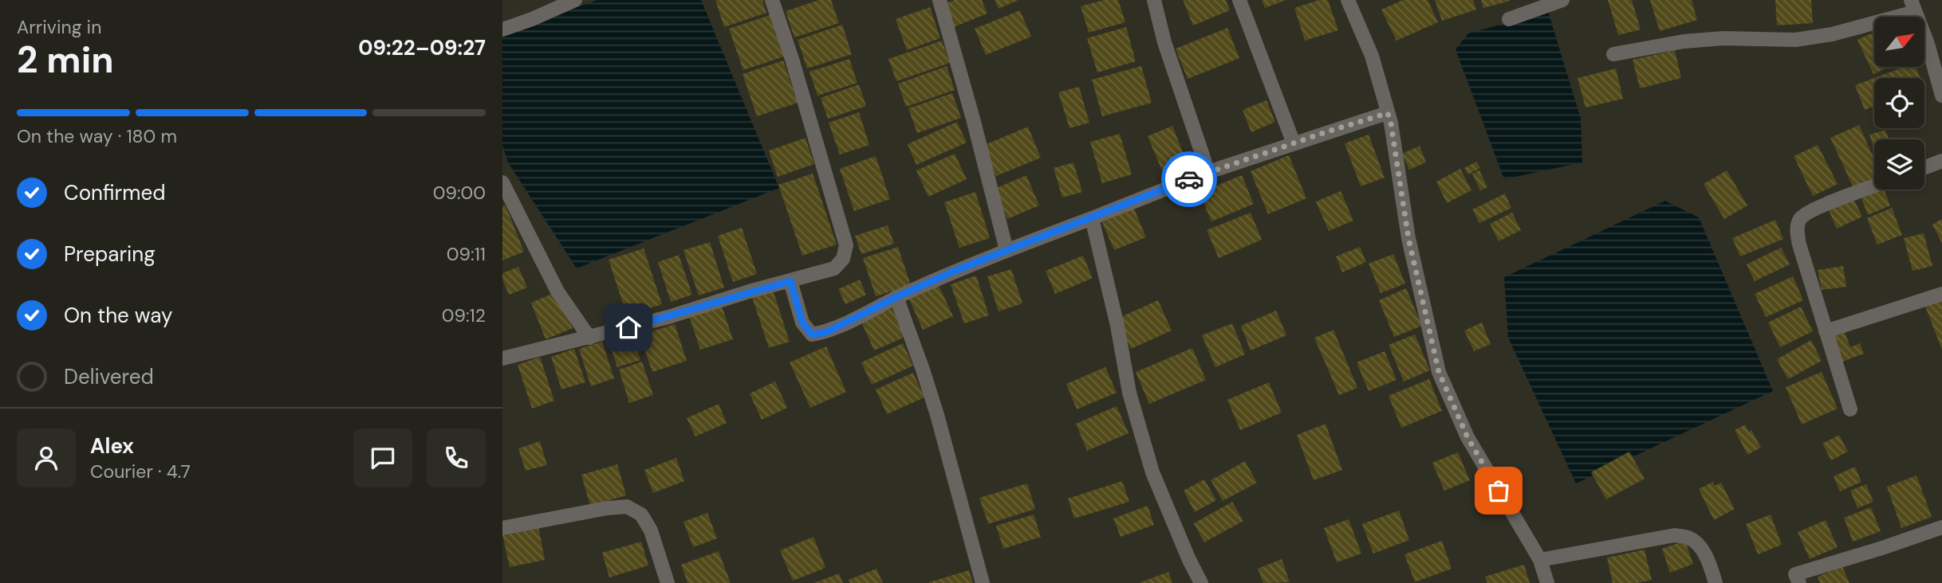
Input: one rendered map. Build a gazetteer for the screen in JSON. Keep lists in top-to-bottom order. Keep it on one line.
{"north":"top right","page":{"heading":["2 min","Arriving in","09:22–09:27"],"panel":["Alex","Courier · 4.7"],"bar":"On the way · 180 m","list":[["Confirmed","09:00"],["Preparing","09:11"],["On the way","09:12"],"Delivered"]}}
